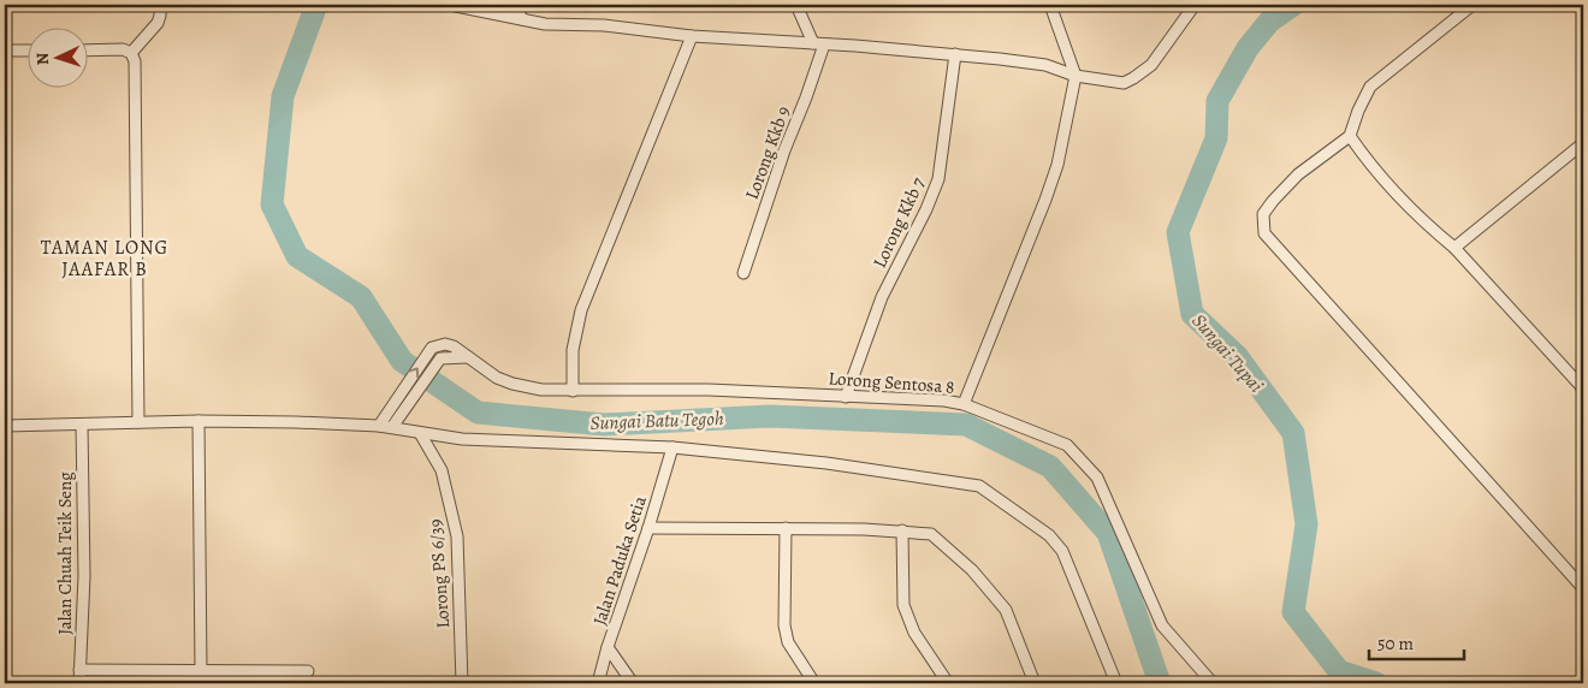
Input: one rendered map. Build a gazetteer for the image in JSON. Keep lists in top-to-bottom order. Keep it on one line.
{"streets":{"street":["Lorong Kkb 9","Lorong Kkb 7","Lorong Sentosa 8","Jalan Chuah Teik Seng","Jalan Paduka Setia","Lorong PS 6/39"]},"crossings":[["Lorong Kkb 7","Lorong Sentosa 8"]],"districts":["TAMAN LONG JAAFAR B"],"water":["Sungai Tupai","Sungai Batu Tegoh"],"scale_bar":"50 m","north":"left"}
